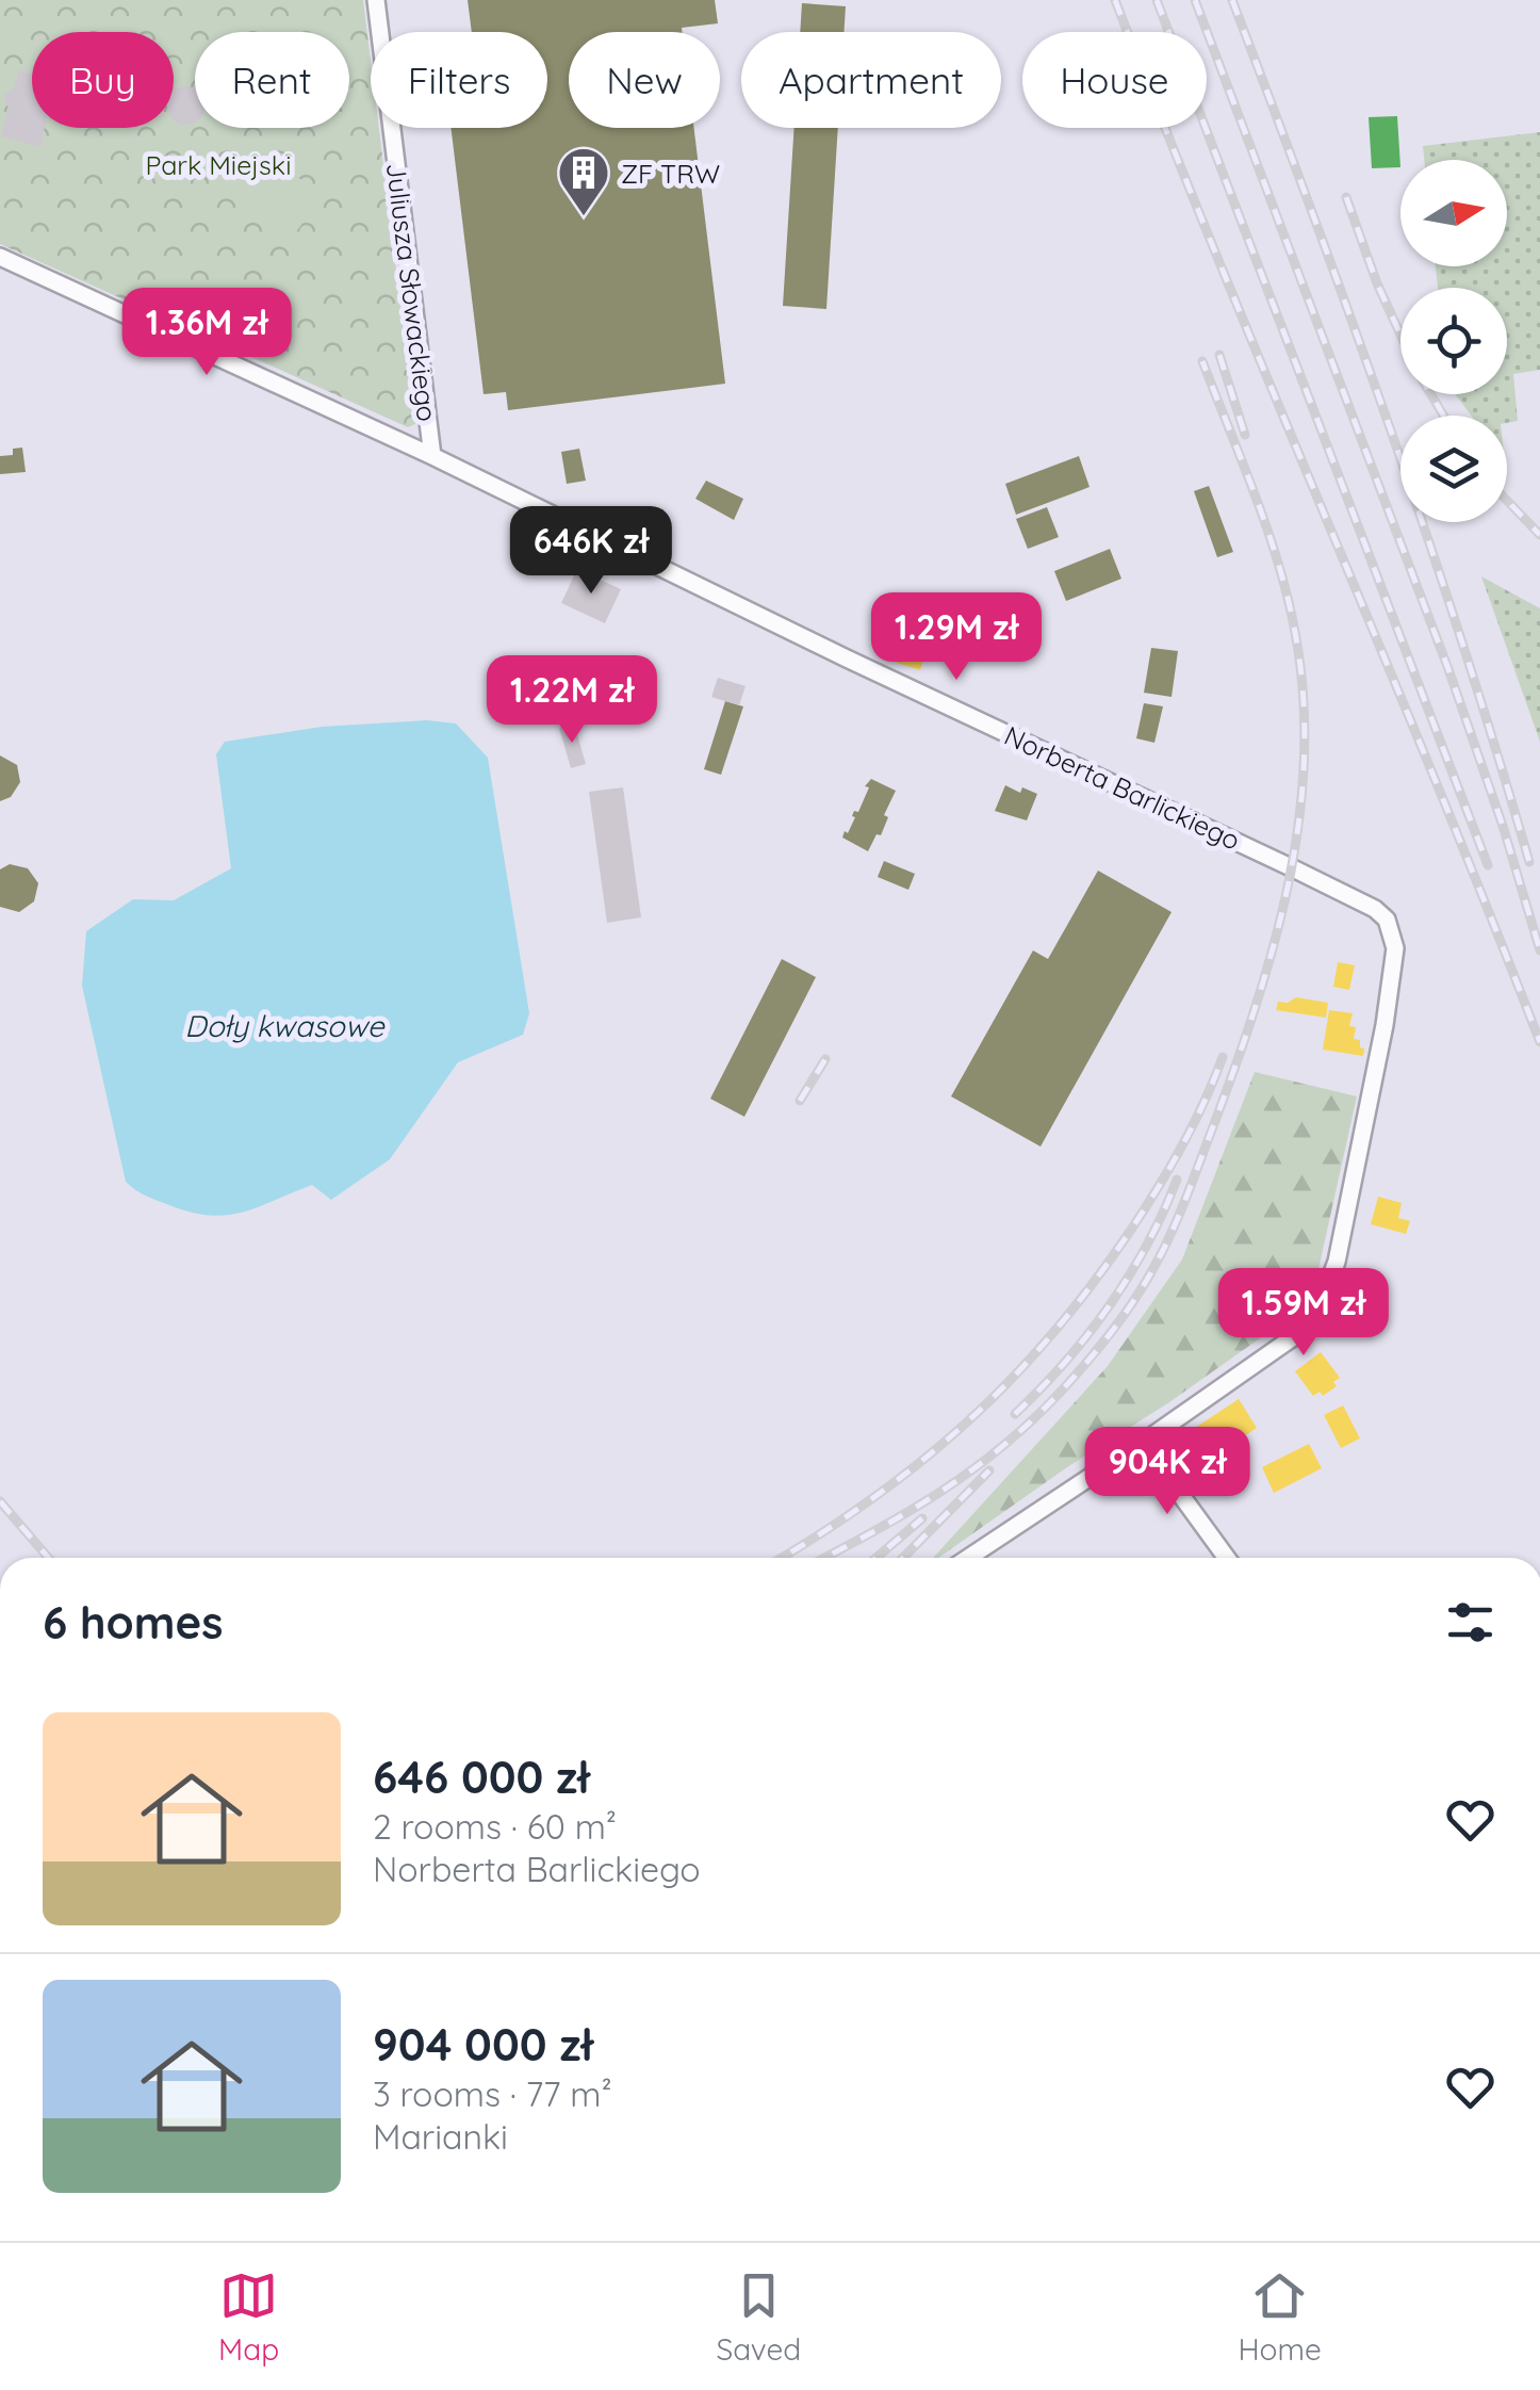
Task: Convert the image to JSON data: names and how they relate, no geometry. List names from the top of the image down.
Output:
{
  "streets": {
    "street": ["Juliusza Słowackiego", "Norberta Barlickiego"]
  },
  "crossings": [
    ["Juliusza Słowackiego", "Norberta Barlickiego"]
  ],
  "water": ["Doły kwasowe"],
  "parks": ["Park Miejski"],
  "places": {
    "building": ["ZF TRW"]
  },
  "north": "right",
  "page": {
    "chip": [
      "Buy",
      "Rent",
      "Filters",
      "New",
      "Apartment",
      "House"
    ],
    "price": [
      "1.36M zł",
      "646K zł",
      "1.29M zł",
      "1.22M zł",
      "1.59M zł",
      "904K zł"
    ],
    "heading": "6 homes",
    "list": [
      {
        "name": "646 000 zł",
        "note": "2 rooms · 60 m² · Norberta Barlickiego"
      },
      {
        "name": "904 000 zł",
        "note": "3 rooms · 77 m² · Marianki"
      }
    ],
    "tabs": ["Map", "Saved", "Home"]
  }
}
